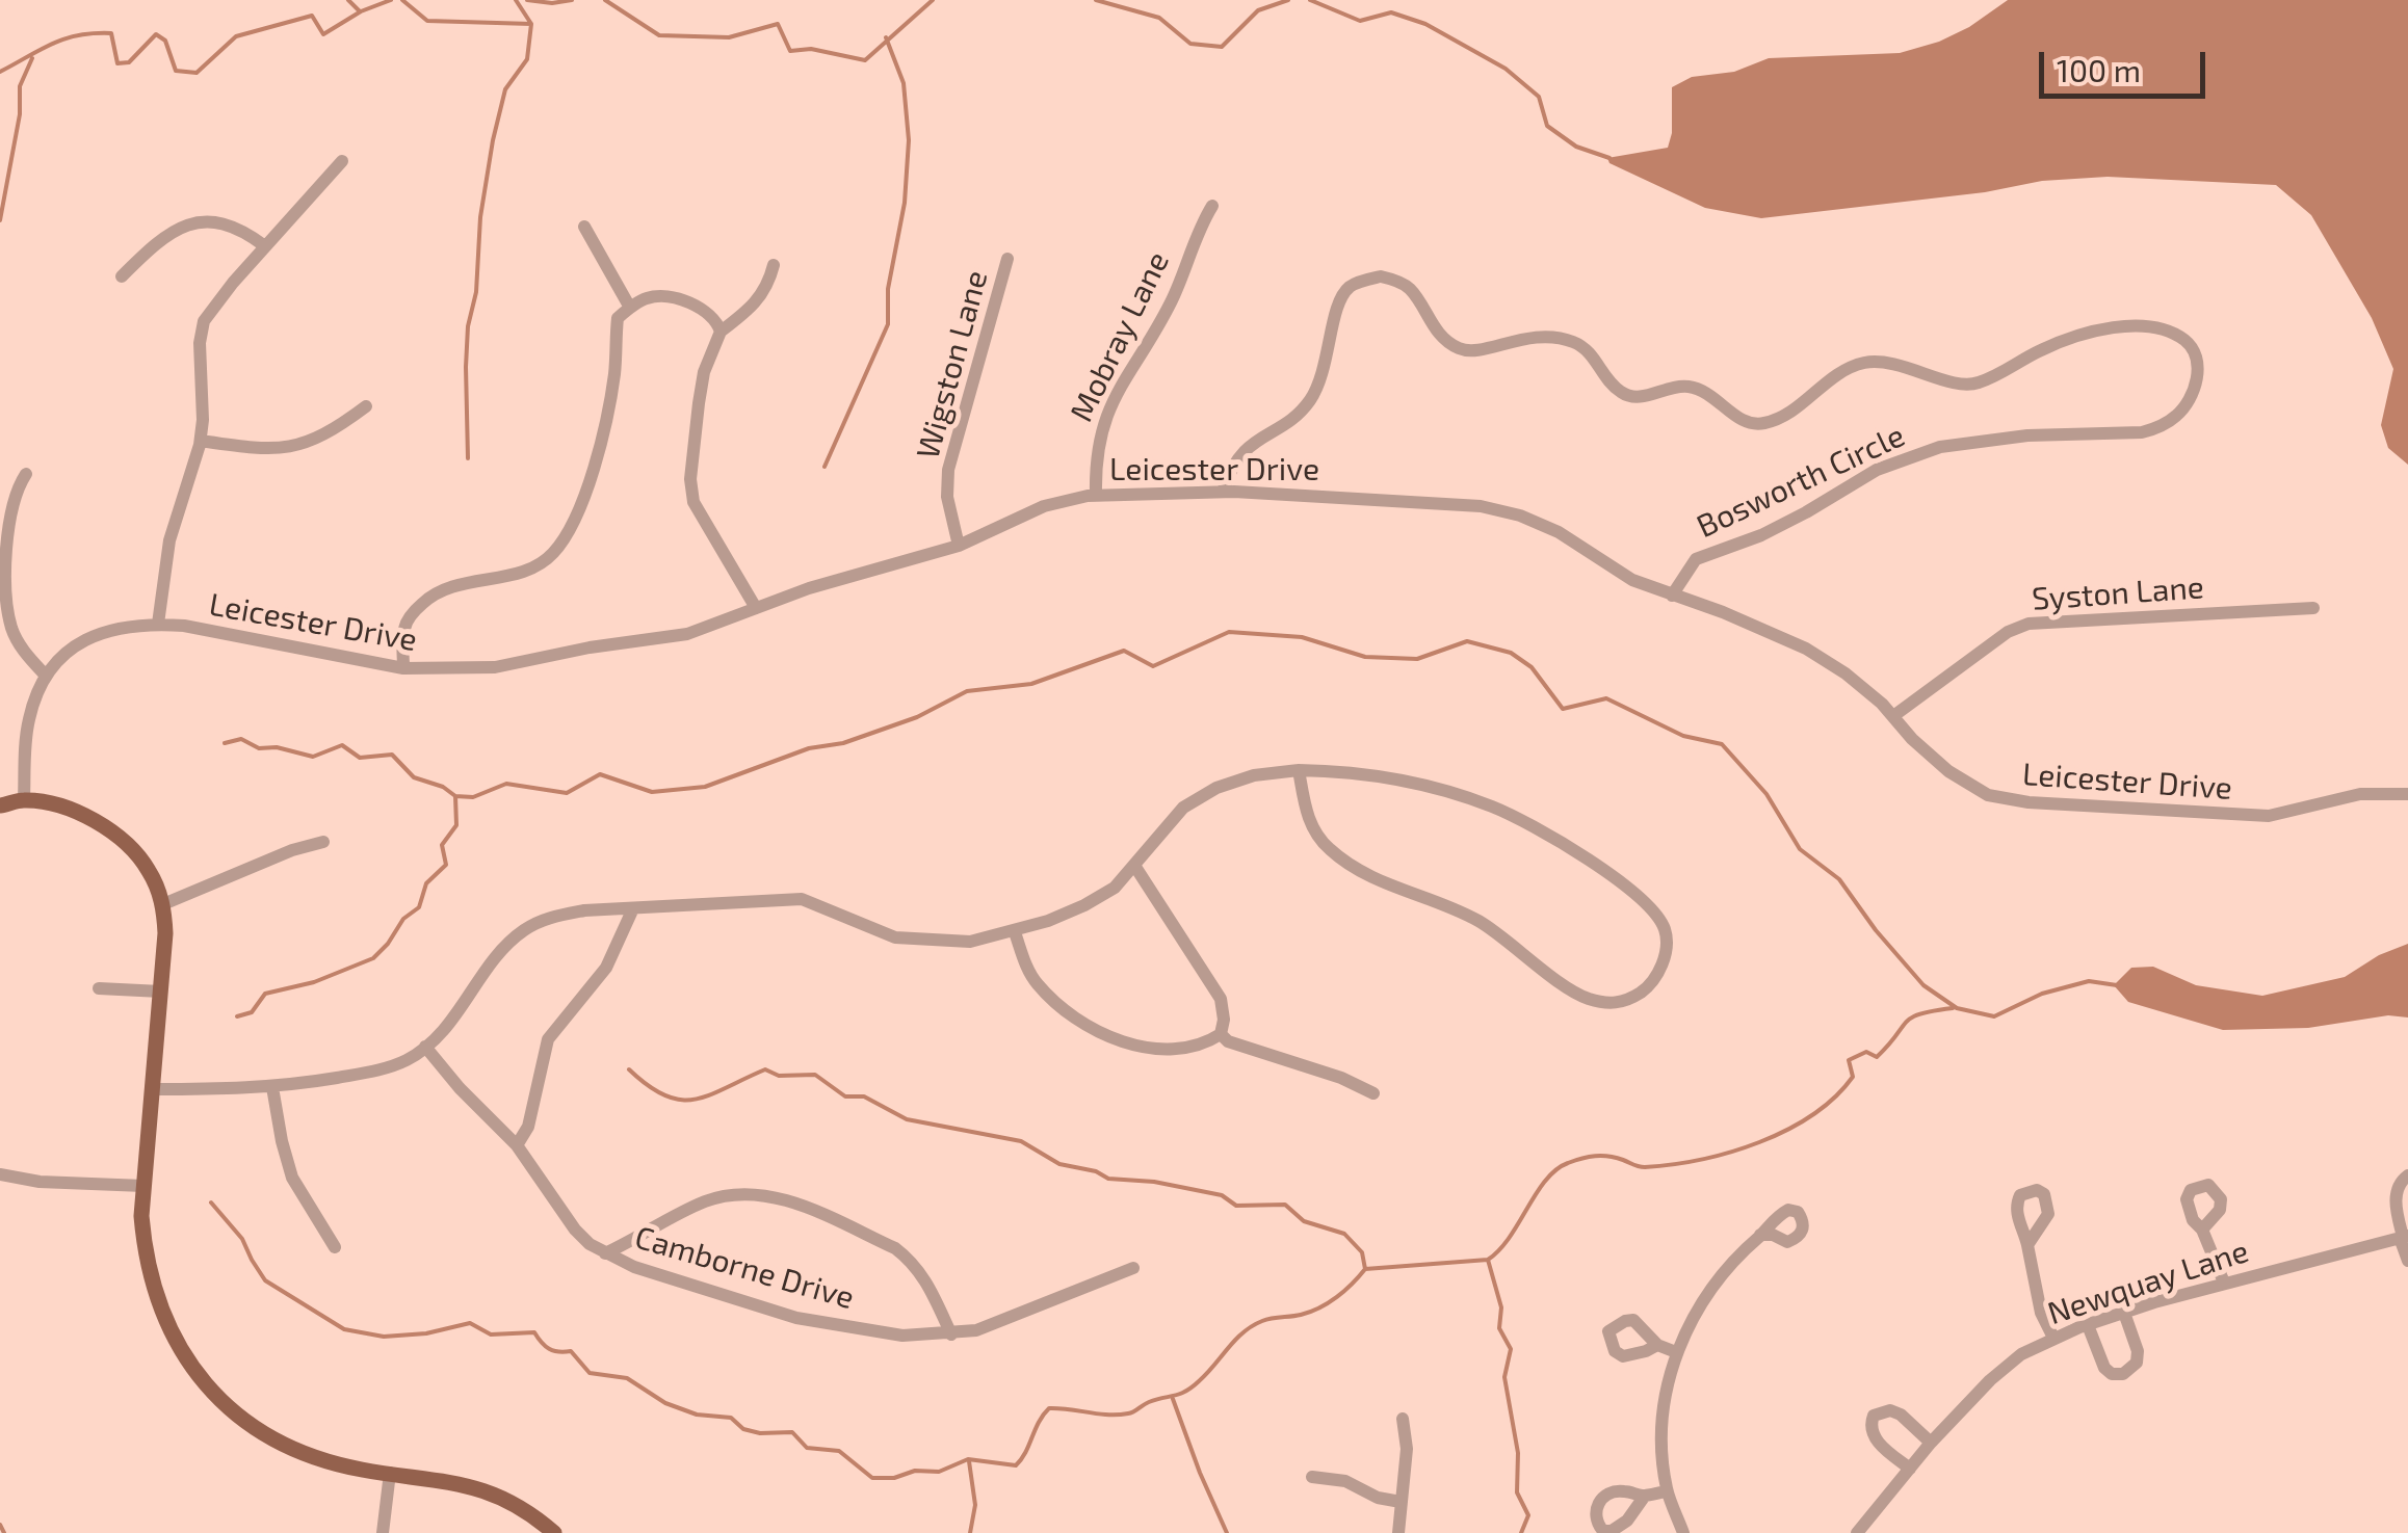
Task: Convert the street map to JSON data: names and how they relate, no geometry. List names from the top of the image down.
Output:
{
  "streets": {
    "street": [
      "Mobray Lane",
      "Wigston Lane",
      "Leicester Drive",
      "Bosworth Circle",
      "Syston Lane",
      "Camborne Drive",
      "Newquay Lane"
    ]
  },
  "crossings": [
    ["Mobray Lane", "Leicester Drive"],
    ["Wigston Lane", "Leicester Drive"],
    ["Leicester Drive", "Bosworth Circle"],
    ["Leicester Drive", "Syston Lane"]
  ],
  "scale_bar": "100 m"
}
